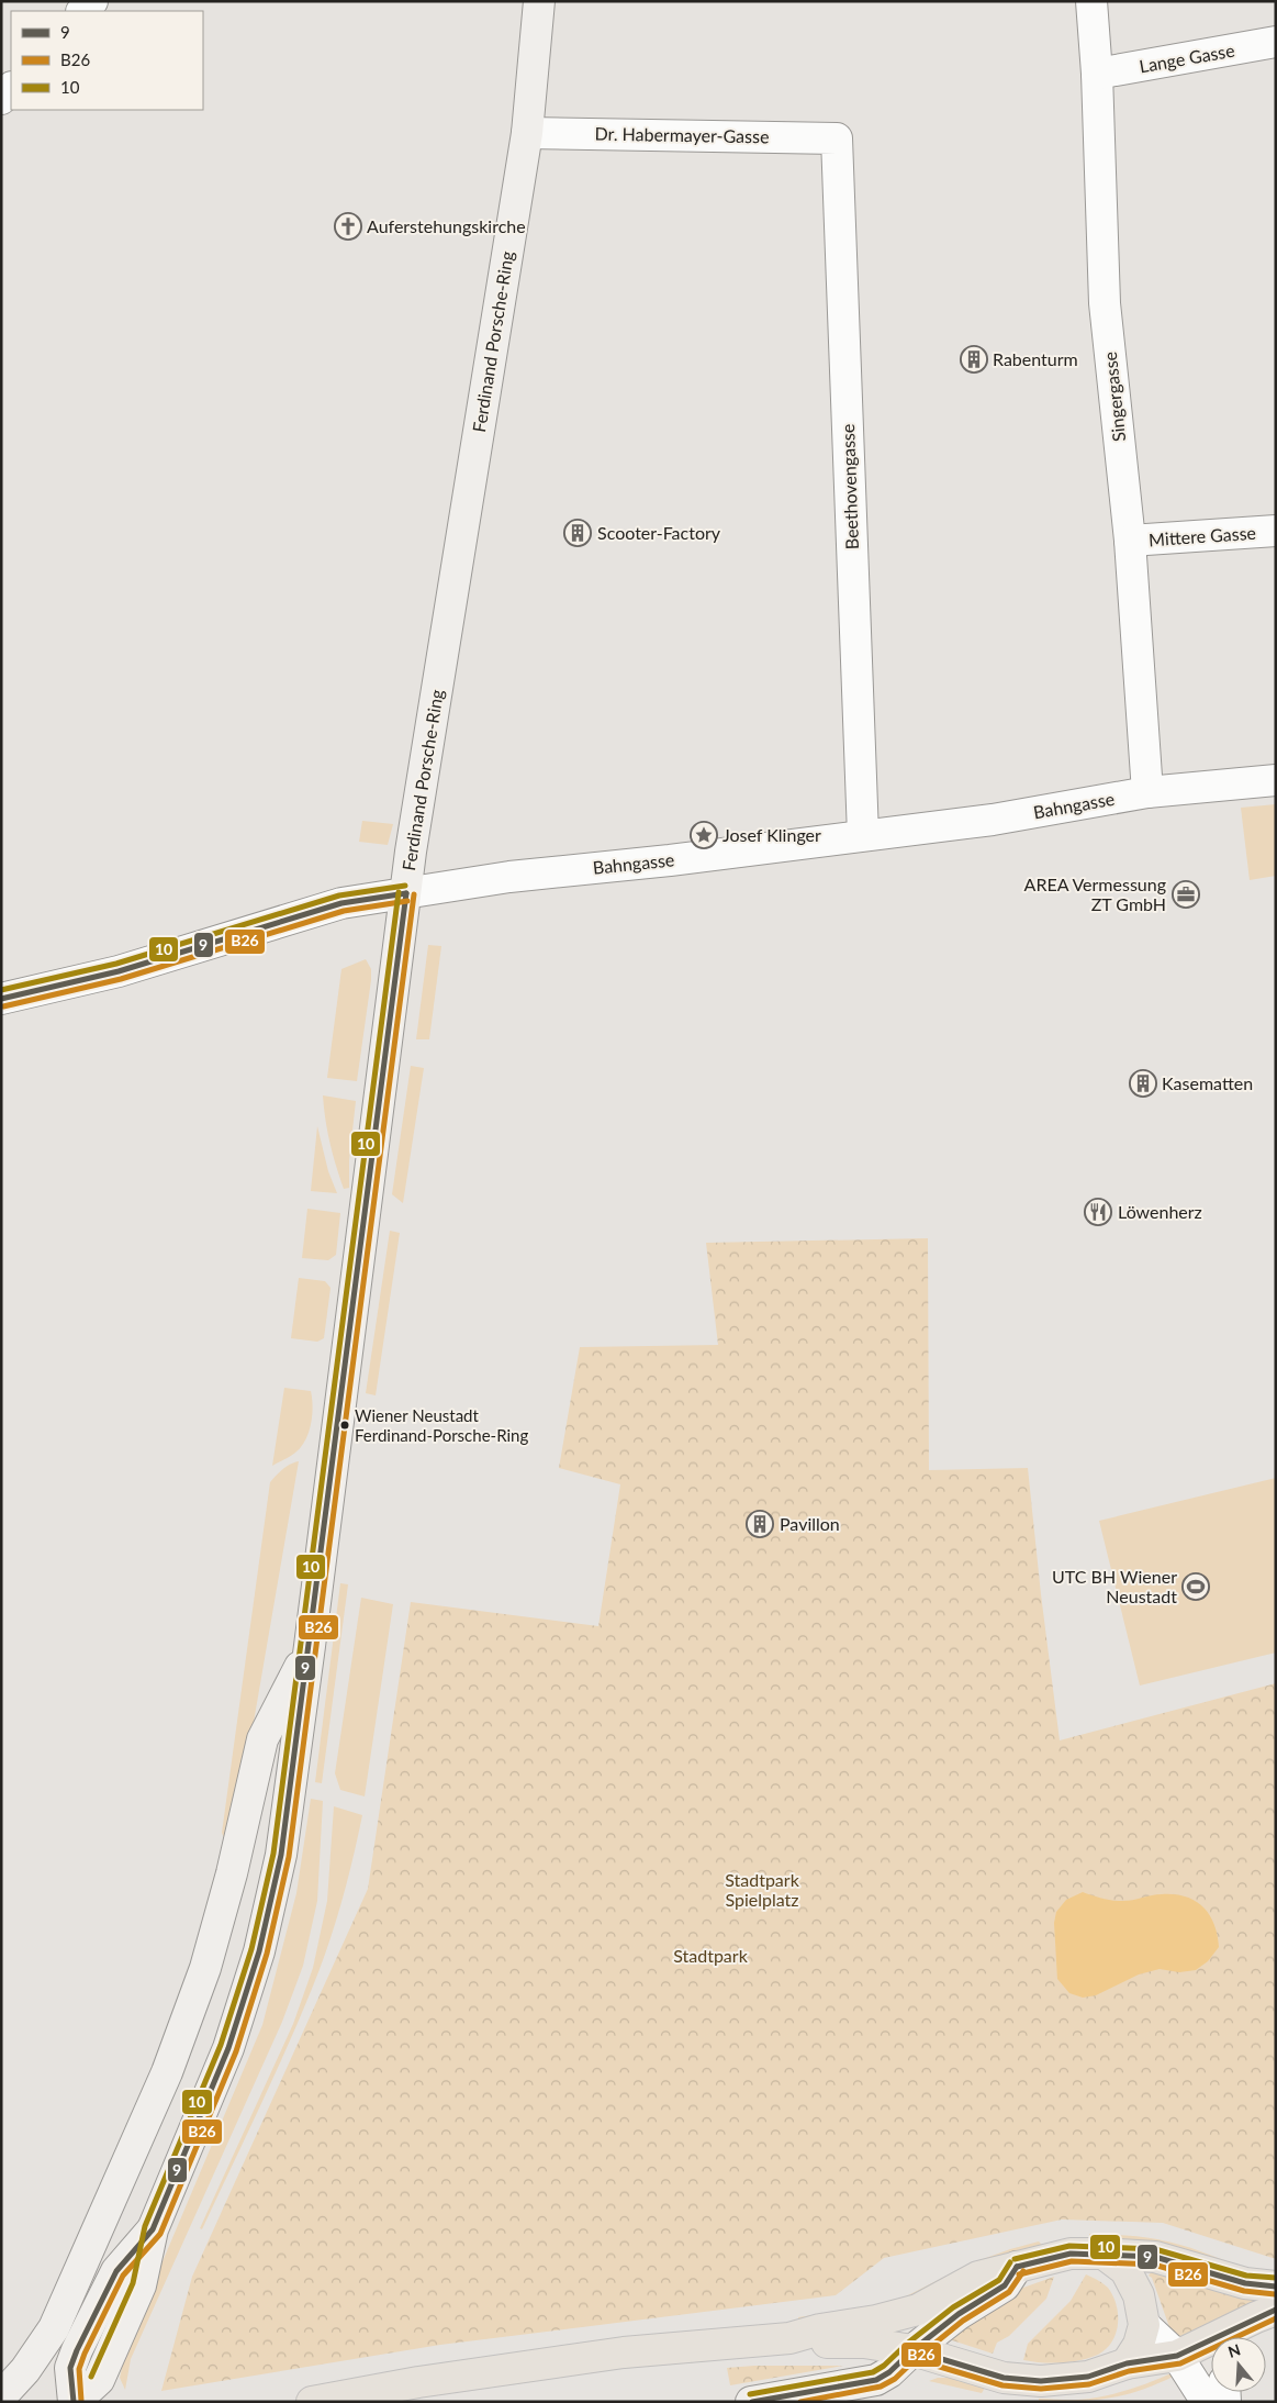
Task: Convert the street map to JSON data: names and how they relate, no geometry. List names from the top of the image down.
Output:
{
  "streets": {
    "street": [
      "Lange Gasse",
      "Dr. Habermayer-Gasse",
      "Ferdinand Porsche-Ring",
      "Singergasse",
      "Beethovengasse",
      "Mittere Gasse",
      "Bahngasse"
    ]
  },
  "crossings": [
    ["Lange Gasse", "Singergasse"],
    ["Dr. Habermayer-Gasse", "Ferdinand Porsche-Ring"],
    ["Dr. Habermayer-Gasse", "Beethovengasse"],
    ["Ferdinand Porsche-Ring", "Bahngasse"],
    ["Singergasse", "Mittere Gasse"],
    ["Singergasse", "Bahngasse"],
    ["Beethovengasse", "Bahngasse"]
  ],
  "parks": ["Stadtpark Spielplatz", "Stadtpark"],
  "places": {
    "church": ["Auferstehungskirche"],
    "building": [
      "Rabenturm",
      "Scooter-Factory",
      "Kasematten",
      "Pavillon"
    ],
    "place": ["Josef Klinger"],
    "office": ["AREA Vermessung ZT GmbH"],
    "restaurant": ["Löwenherz"],
    "other": ["Wiener Neustadt Ferdinand-Porsche-Ring"],
    "sports": ["UTC BH Wiener Neustadt"]
  },
  "lines": ["transit line 10", "transit line 9", "transit line B26"],
  "legend": ["9", "B26", "10"],
  "north": "top"
}
